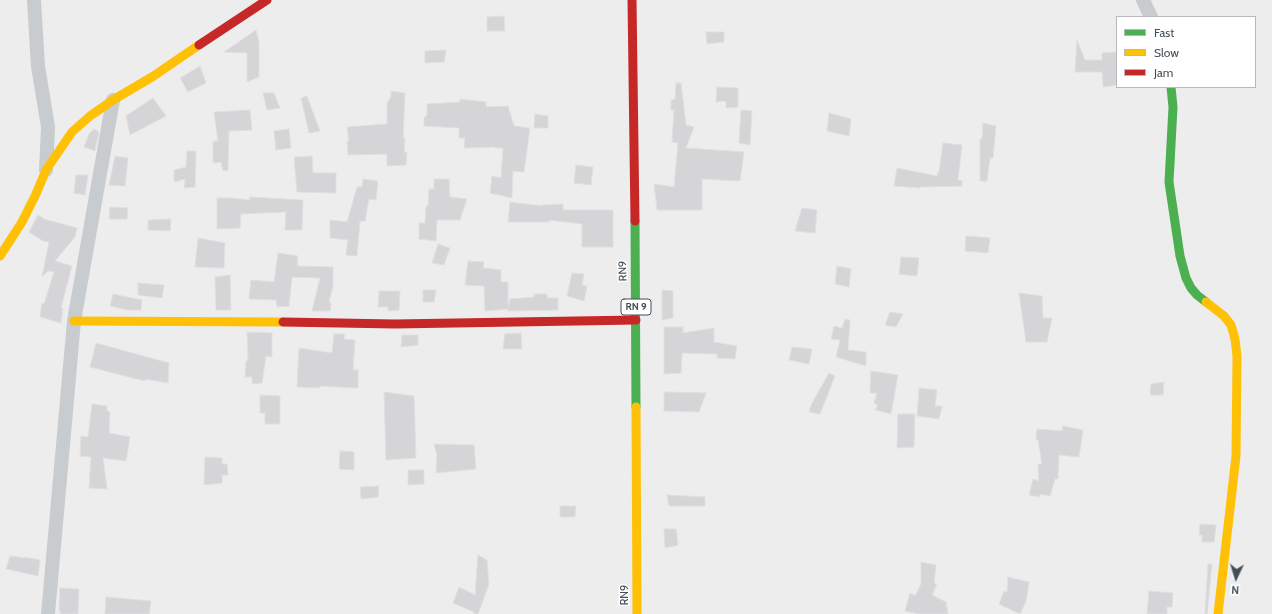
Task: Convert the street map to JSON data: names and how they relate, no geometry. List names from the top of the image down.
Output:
{
  "streets": {
    "street": ["RN9", "RN 9"]
  },
  "legend": ["Fast", "Slow", "Jam"],
  "north": "bottom"
}
